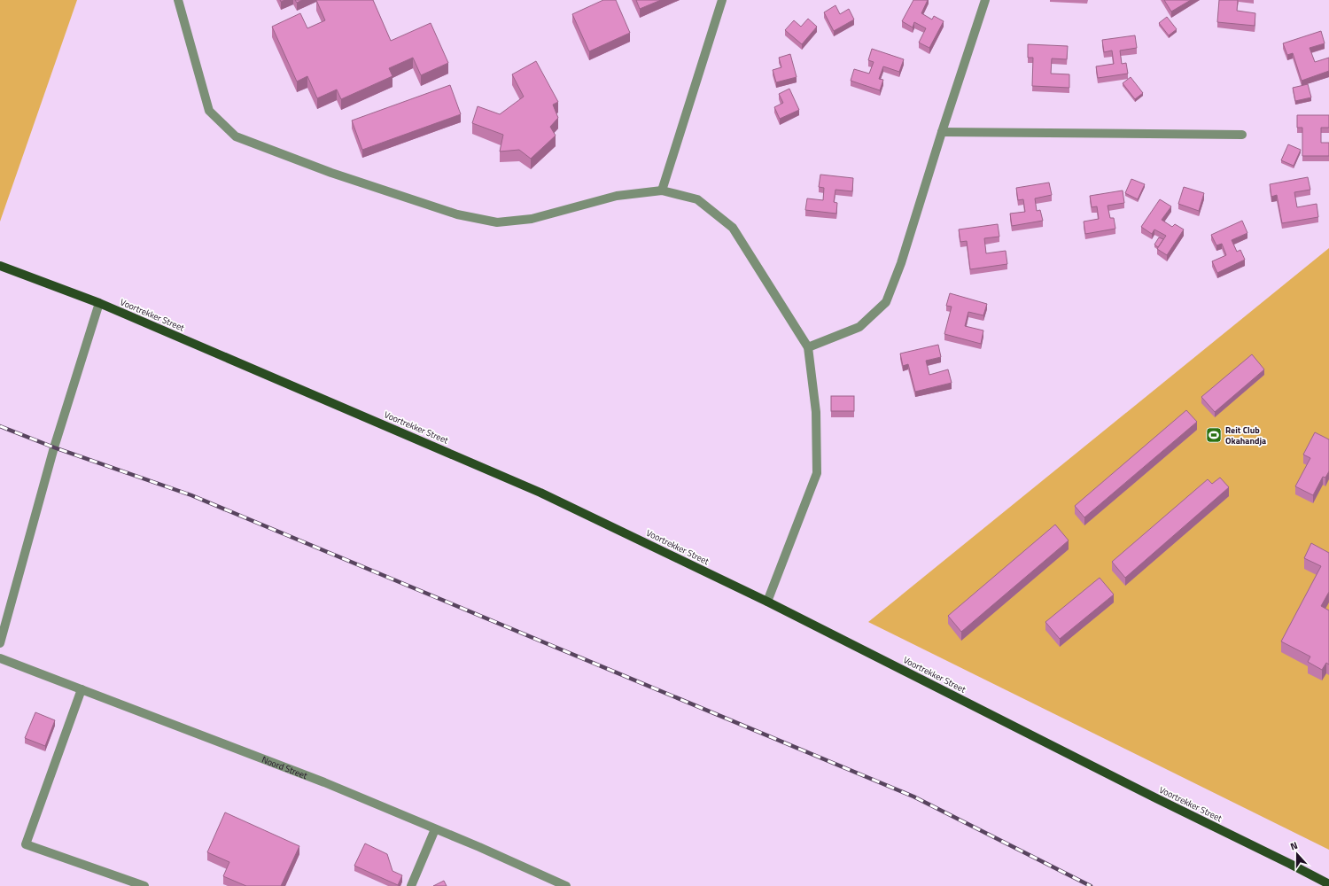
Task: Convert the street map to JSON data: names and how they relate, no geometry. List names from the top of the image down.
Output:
{
  "streets": {
    "main road": ["Voortrekker Street"],
    "street": ["Noord Street"]
  },
  "places": {
    "sports": ["Reit Club Okahandja"]
  },
  "north": "top"
}
